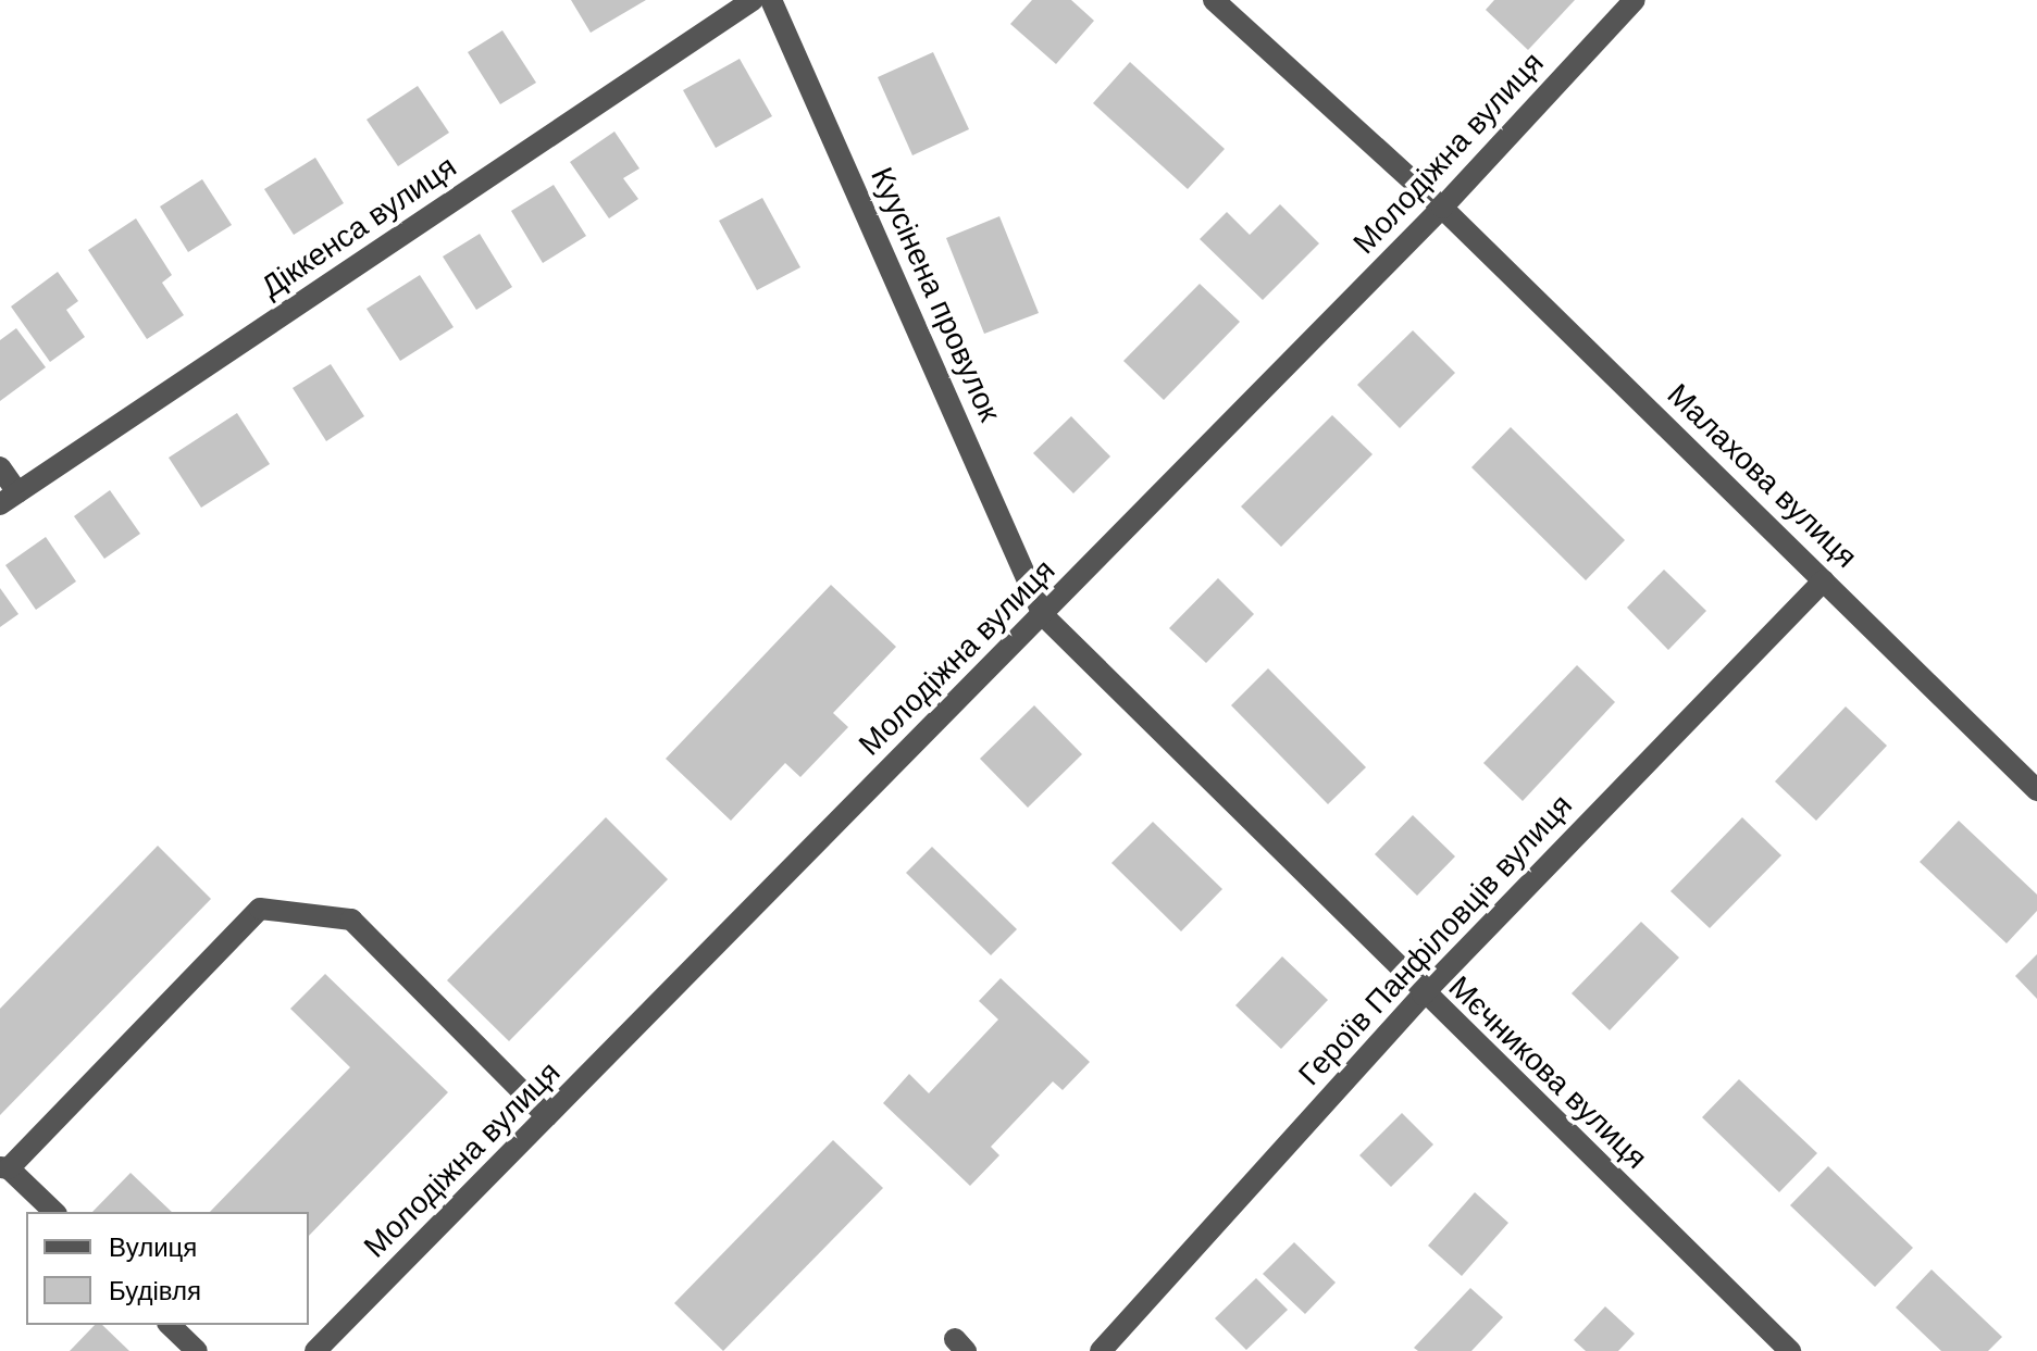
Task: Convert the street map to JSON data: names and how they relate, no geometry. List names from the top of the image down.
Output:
{
  "streets": {
    "street": [
      "Молодіжна вулиця",
      "Діккенса вулиця",
      "Куусінена провулок",
      "Малахова вулиця",
      "Героїв Панфіловців вулиця",
      "Мєчникова вулиця"
    ]
  },
  "crossings": [
    ["Молодіжна вулиця", "Куусінена провулок"],
    ["Молодіжна вулиця", "Малахова вулиця"],
    ["Молодіжна вулиця", "Мєчникова вулиця"],
    ["Куусінена провулок", "Мєчникова вулиця"],
    ["Малахова вулиця", "Героїв Панфіловців вулиця"],
    ["Героїв Панфіловців вулиця", "Мєчникова вулиця"]
  ],
  "legend": ["Вулиця", "Будівля"]
}
